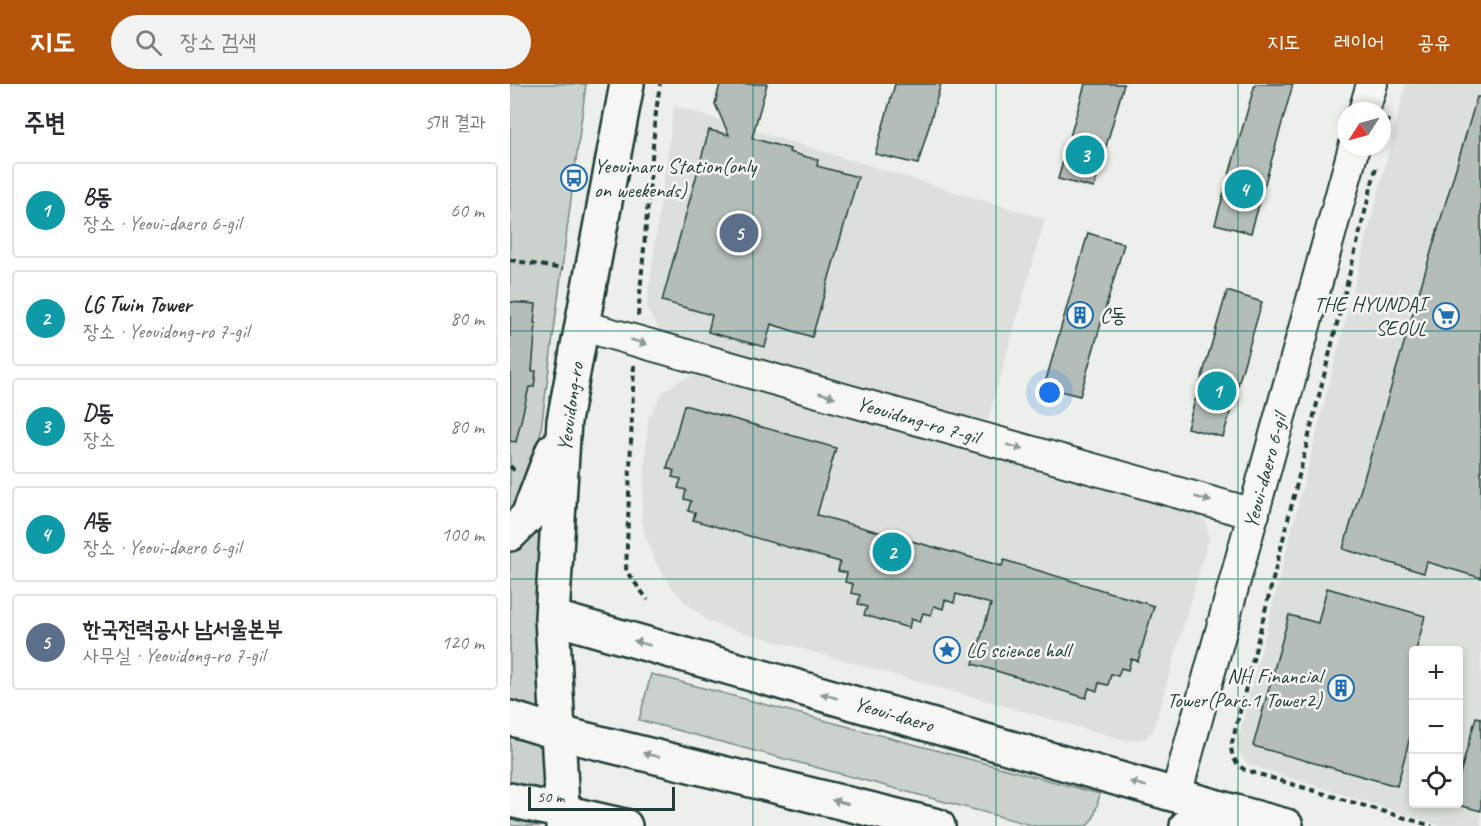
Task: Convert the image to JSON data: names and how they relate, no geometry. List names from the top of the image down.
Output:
{
  "streets": {
    "main road": ["Yeouidong-ro", "Yeoui-daero"],
    "street": ["Yeouidong-ro 7-gil", "Yeoui-daero 6-gil"]
  },
  "crossings": [
    ["Yeouidong-ro", "Yeouidong-ro 7-gil"],
    ["Yeouidong-ro", "Yeoui-daero"],
    ["Yeouidong-ro 7-gil", "Yeoui-daero 6-gil"],
    ["Yeoui-daero 6-gil", "Yeoui-daero"]
  ],
  "one_way": ["Yeouidong-ro 7-gil"],
  "places": {
    "bus stop": ["Yeouinaru Station(only on weekends)"],
    "building": ["C동", "NH Financial Tower(Parc.1 Tower2)"],
    "supermarket": ["THE HYUNDAI SEOUL"],
    "place": ["LG science hall"]
  },
  "scale_bar": "50 m",
  "north": "bottom left",
  "page": {
    "header": "지도",
    "search": "장소 검색",
    "nav": ["지도", "레이어", "공유"],
    "heading": ["주변", "5개 결과"],
    "pins": [
      "3",
      "4",
      "5",
      "1",
      "2"
    ],
    "list": [
      {
        "mark": "1",
        "name": "B동",
        "note": "장소 · Yeoui-daero 6-gil",
        "value": "60 m"
      },
      {
        "mark": "2",
        "name": "LG Twin Tower",
        "note": "장소 · Yeouidong-ro 7-gil",
        "value": "80 m"
      },
      {
        "mark": "3",
        "name": "D동",
        "note": "장소",
        "value": "80 m"
      },
      {
        "mark": "4",
        "name": "A동",
        "note": "장소 · Yeoui-daero 6-gil",
        "value": "100 m"
      },
      {
        "mark": "5",
        "name": "한국전력공사 남서울본부",
        "note": "사무실 · Yeouidong-ro 7-gil",
        "value": "120 m"
      }
    ],
    "map_buttons": ["+", "−"],
    "scale": "50 m"
  }
}
